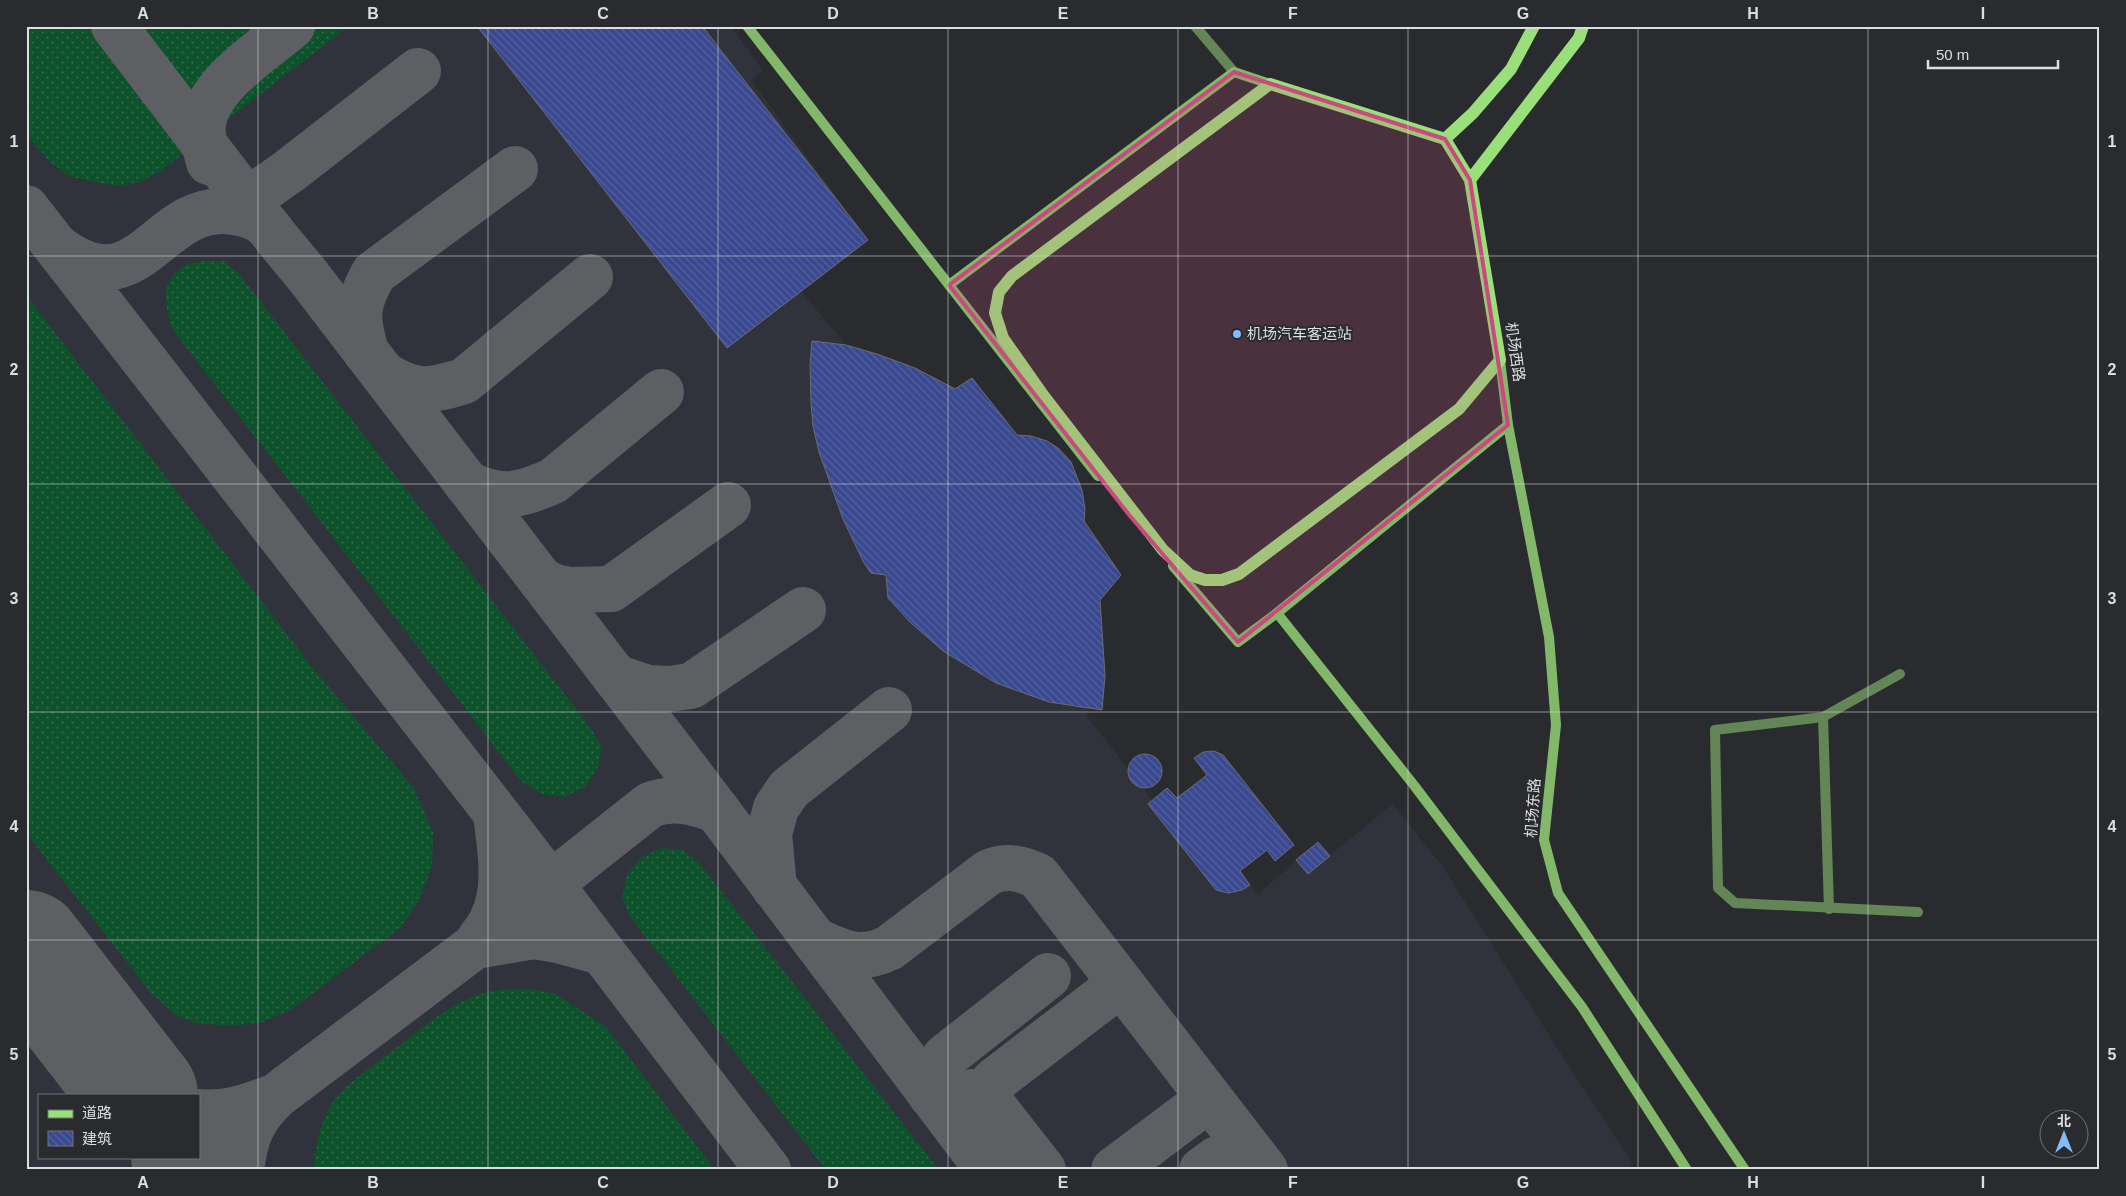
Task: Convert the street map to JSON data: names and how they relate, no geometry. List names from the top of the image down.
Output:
{
  "streets": {
    "main road": ["机场西路", "机场东路"]
  },
  "crossings": [
    ["机场西路", "机场东路"]
  ],
  "places": ["机场汽车客运站"],
  "legend": ["道路", "建筑"],
  "scale_bar": "50 m",
  "north": "top",
  "grid": {
    "columns": [
      "A",
      "B",
      "C",
      "D",
      "E",
      "F",
      "G",
      "H",
      "I"
    ],
    "rows": [
      "1",
      "2",
      "3",
      "4",
      "5"
    ]
  }
}
